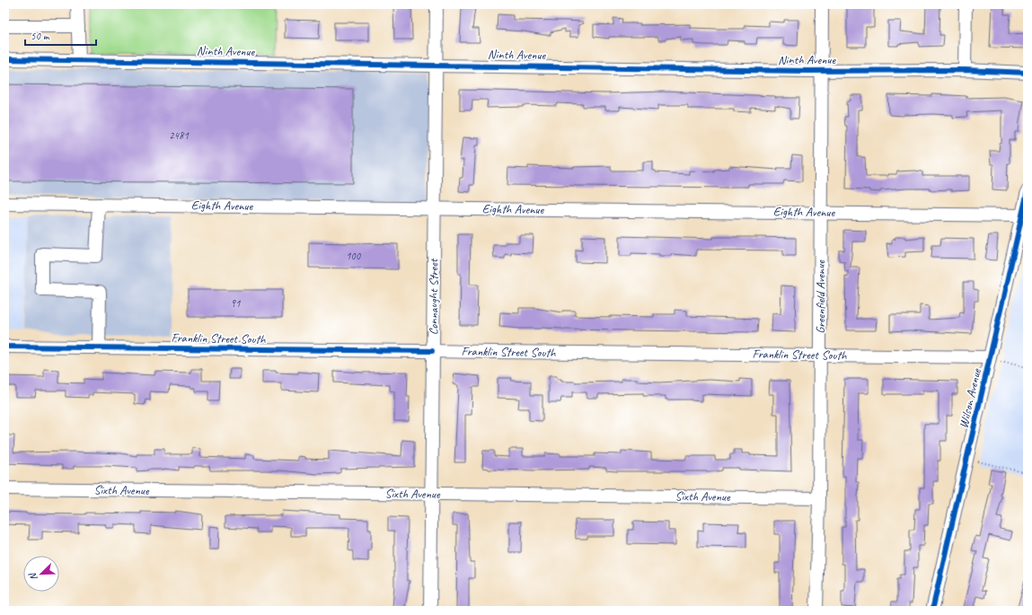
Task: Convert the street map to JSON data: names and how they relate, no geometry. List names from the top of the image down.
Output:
{
  "streets": {
    "street": [
      "Ninth Avenue",
      "Eighth Avenue",
      "Connaught Street",
      "Greenfield Avenue",
      "Franklin Street South",
      "Wilson Avenue",
      "Sixth Avenue"
    ]
  },
  "crossings": [
    ["Ninth Avenue", "Connaught Street"],
    ["Ninth Avenue", "Greenfield Avenue"],
    ["Eighth Avenue", "Connaught Street"],
    ["Eighth Avenue", "Greenfield Avenue"],
    ["Eighth Avenue", "Wilson Avenue"],
    ["Connaught Street", "Franklin Street South"],
    ["Connaught Street", "Sixth Avenue"],
    ["Greenfield Avenue", "Franklin Street South"],
    ["Greenfield Avenue", "Sixth Avenue"],
    ["Franklin Street South", "Wilson Avenue"]
  ],
  "house_numbers": ["2481", "100", "91"],
  "scale_bar": "50 m",
  "north": "bottom left"
}
